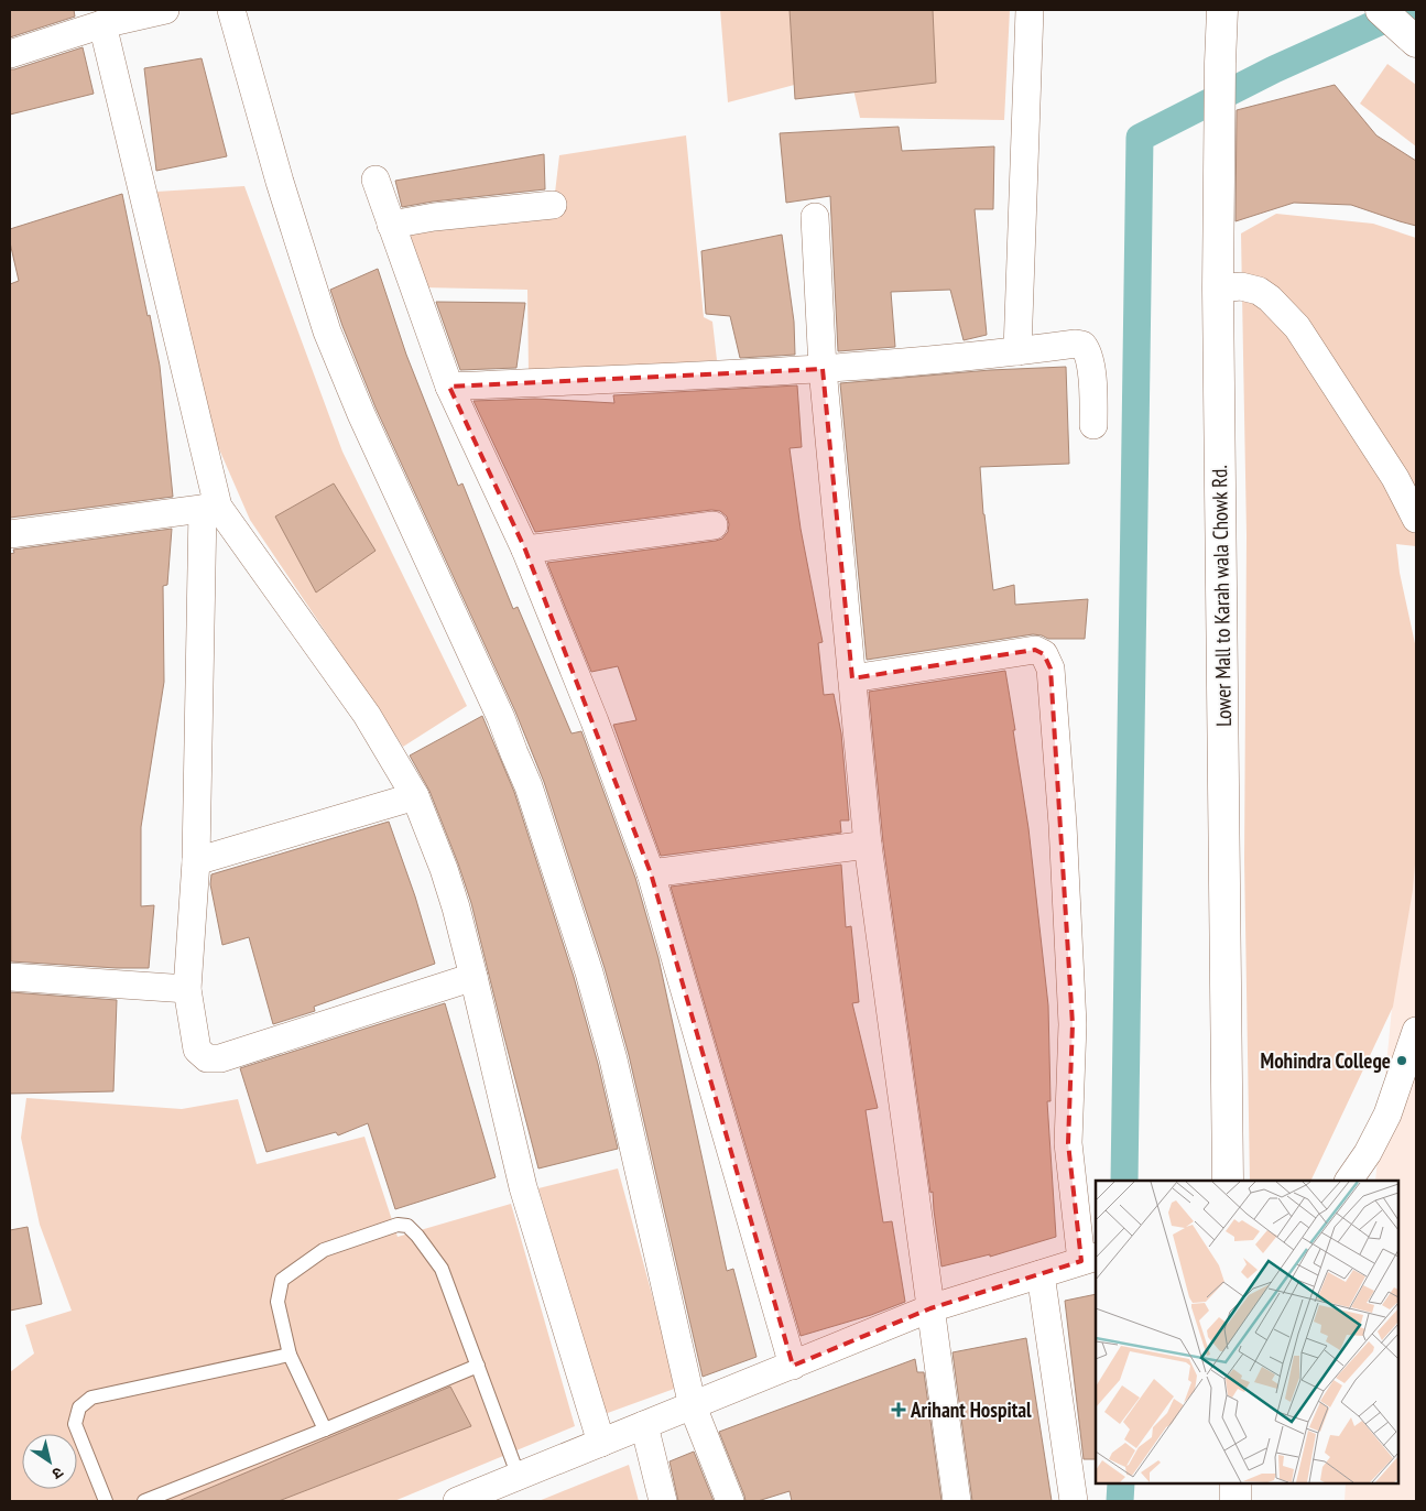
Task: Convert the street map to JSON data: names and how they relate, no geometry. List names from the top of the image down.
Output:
{
  "streets": {
    "street": ["Lower Mall to Karah wala Chowk Rd."]
  },
  "places": {
    "other": ["Mohindra College"],
    "health": ["Arihant Hospital"]
  },
  "north": "bottom right"
}
